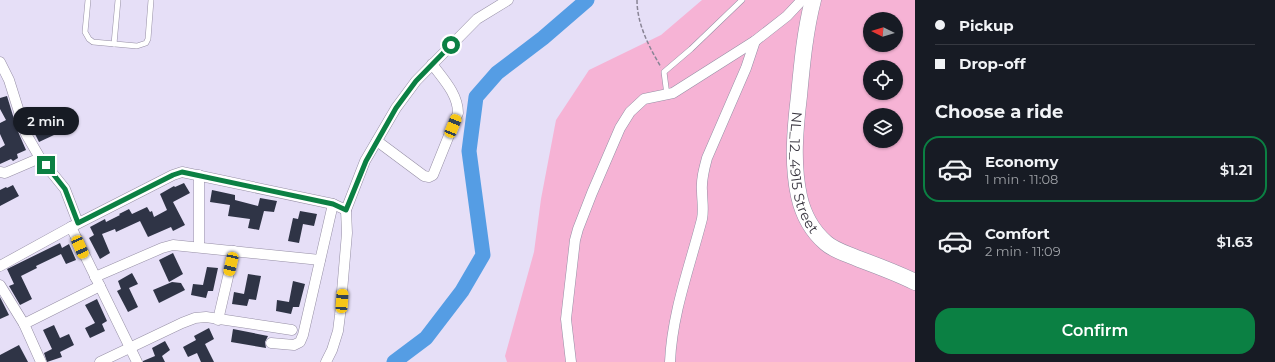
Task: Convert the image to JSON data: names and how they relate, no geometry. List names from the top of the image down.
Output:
{
  "streets": {
    "main road": ["NL_12_4915 Street"]
  },
  "north": "left",
  "page": {
    "banner": ["Pickup", "Drop-off"],
    "heading": "Choose a ride",
    "bubble": "2 min",
    "list": [
      {
        "name": "Economy",
        "note": "1 min · 11:08",
        "value": "$1.21"
      },
      {
        "name": "Comfort",
        "note": "2 min · 11:09",
        "value": "$1.63"
      }
    ],
    "buttons": "Confirm"
  }
}
